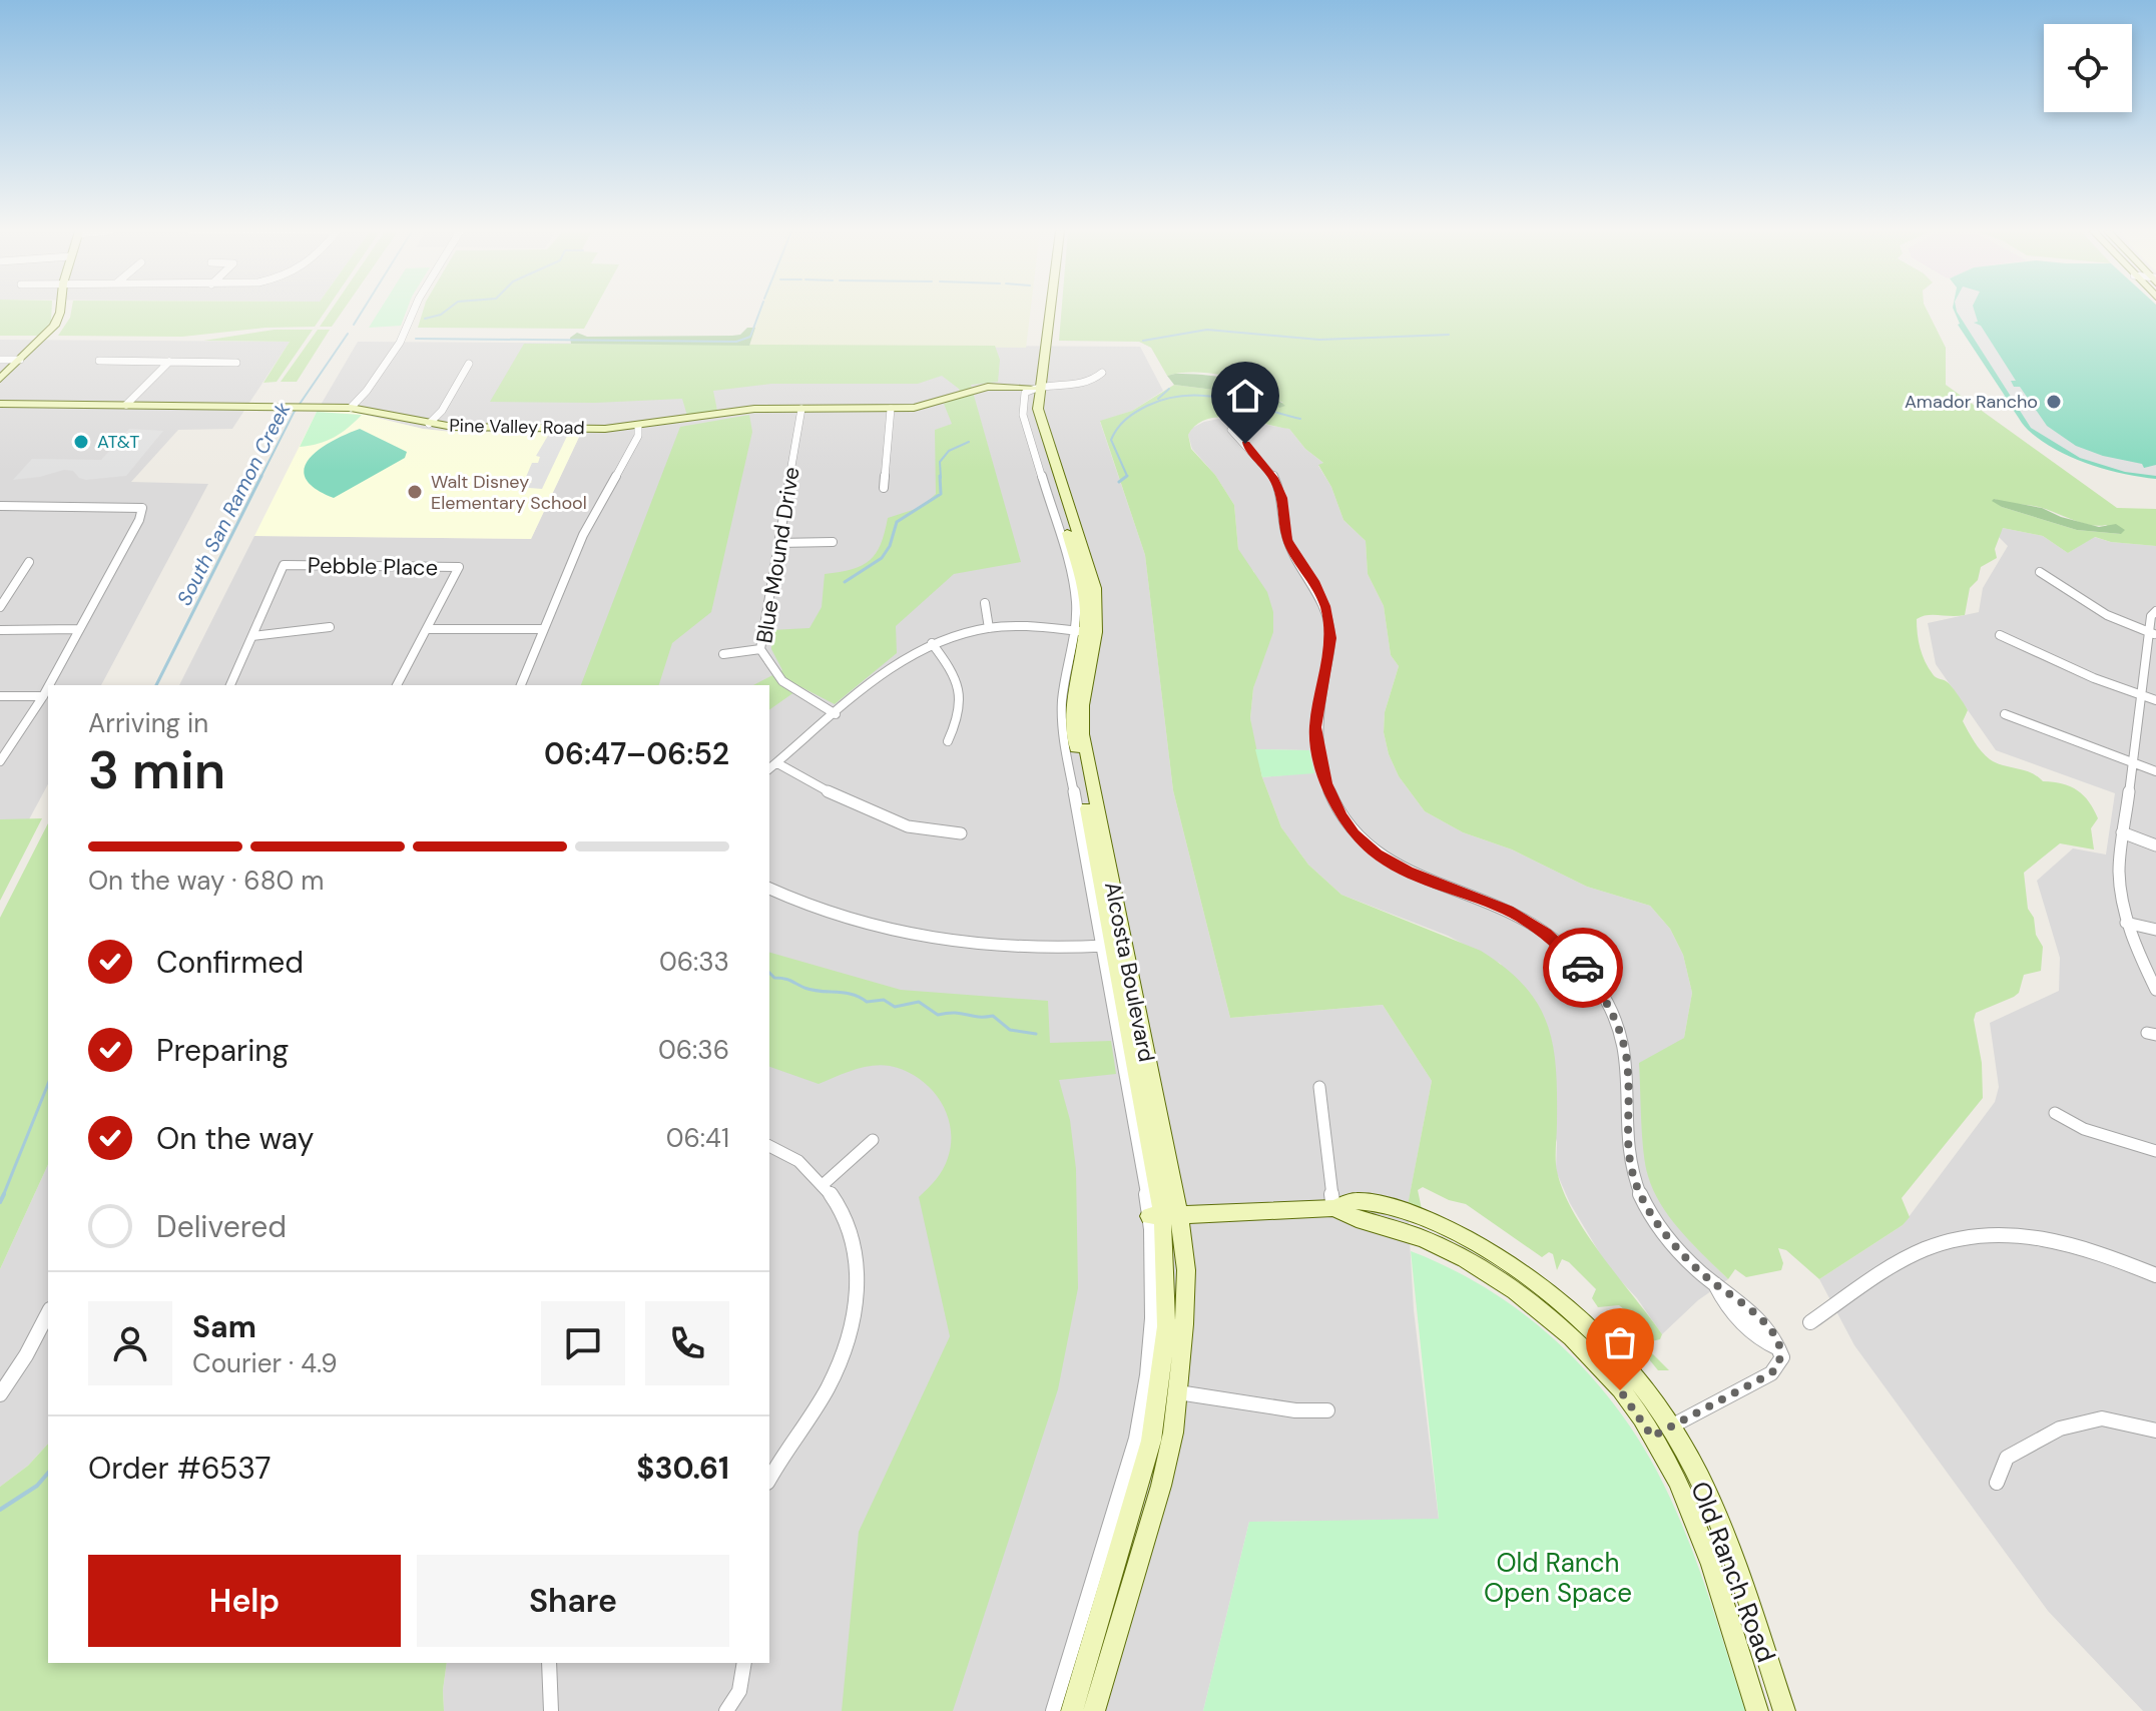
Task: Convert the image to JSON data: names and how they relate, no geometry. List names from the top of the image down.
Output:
{
  "streets": {
    "main road": ["Pine Valley Road", "Alcosta Boulevard", "Old Ranch Road"],
    "street": ["Blue Mound Drive", "Pebble Place"]
  },
  "crossings": [
    ["Pine Valley Road", "Blue Mound Drive"],
    ["Pine Valley Road", "Alcosta Boulevard"],
    ["Alcosta Boulevard", "Old Ranch Road"]
  ],
  "water": ["South San Ramon Creek"],
  "parks": ["Old Ranch Open Space"],
  "places": ["Amador Rancho", "AT&T", "Walt Disney Elementary School"],
  "page": {
    "heading": ["3 min", "Arriving in", "06:47–06:52"],
    "panel": [
      "Sam",
      "Courier · 4.9",
      "Order #6537",
      "$30.61"
    ],
    "bar": "On the way · 680 m",
    "list": [
      ["Confirmed", "06:33"],
      ["Preparing", "06:36"],
      ["On the way", "06:41"],
      "Delivered"
    ],
    "buttons": ["Help", "Share"]
  }
}
